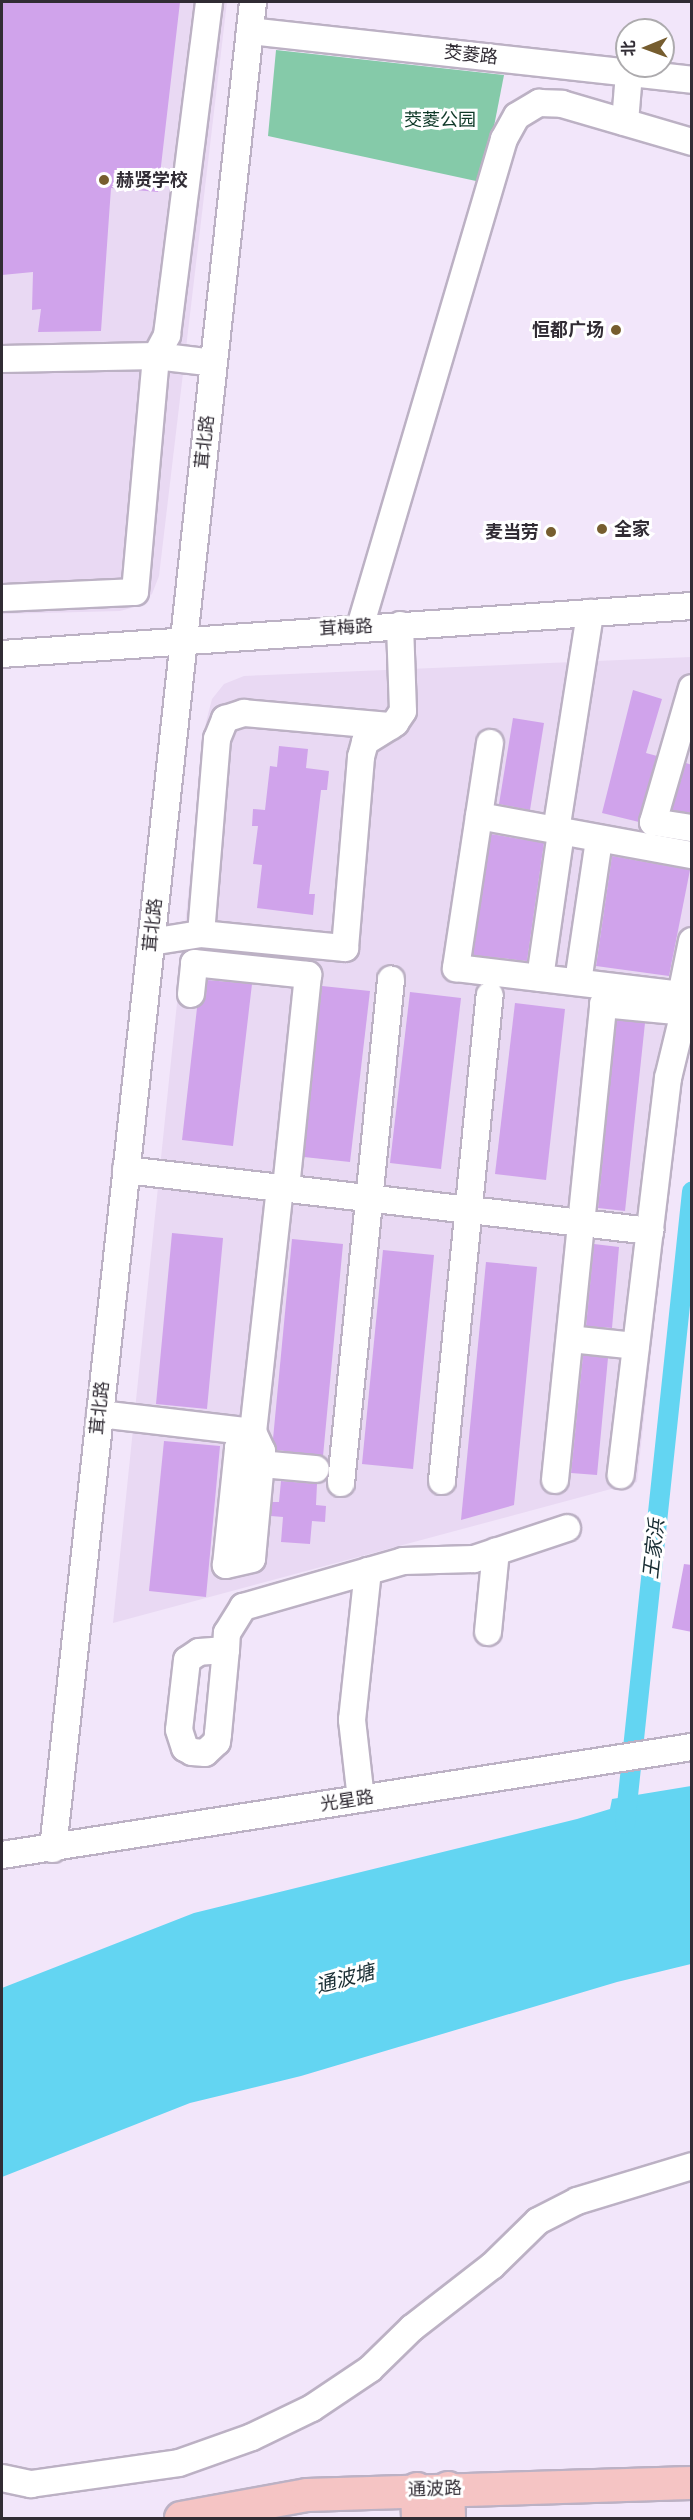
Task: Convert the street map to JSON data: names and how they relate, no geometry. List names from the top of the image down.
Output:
{
  "streets": {
    "main road": ["通波路"],
    "street": [
      "茭菱路",
      "茸北路",
      "茸梅路",
      "光星路"
    ]
  },
  "crossings": [
    ["茭菱路", "茸北路"],
    ["茸北路", "茸梅路"],
    ["茸北路", "光星路"]
  ],
  "water": ["王家浜", "通波塘"],
  "parks": ["茭菱公园"],
  "places": [
    "赫贤学校",
    "恒都广场",
    "全家",
    "麦当劳"
  ],
  "north": "left"
}
